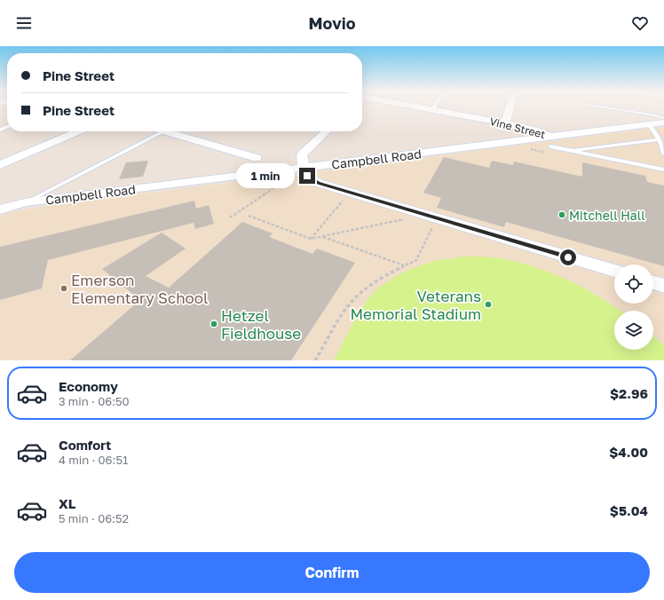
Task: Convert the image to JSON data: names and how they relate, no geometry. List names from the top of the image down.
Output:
{
  "streets": {
    "street": ["Vine Street", "Campbell Road"]
  },
  "crossings": [
    ["Vine Street", "Campbell Road"]
  ],
  "places": [
    "Mitchell Hall",
    "Emerson Elementary School",
    "Veterans Memorial Stadium",
    "Hetzel Fieldhouse"
  ],
  "page": {
    "header": "Movio",
    "banner": ["Pine Street", "Pine Street"],
    "bubble": "1 min",
    "list": [
      {
        "name": "Economy",
        "note": "3 min · 06:50",
        "value": "$2.96"
      },
      {
        "name": "Comfort",
        "note": "4 min · 06:51",
        "value": "$4.00"
      },
      {
        "name": "XL",
        "note": "5 min · 06:52",
        "value": "$5.04"
      }
    ],
    "buttons": "Confirm"
  }
}
